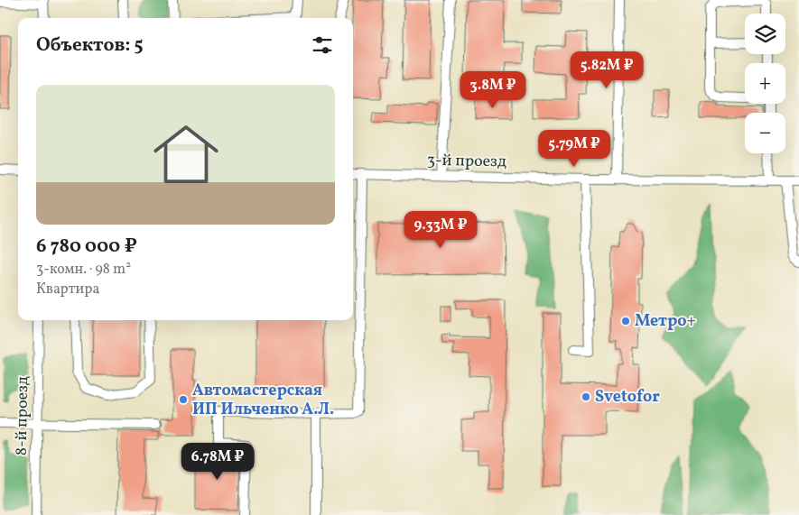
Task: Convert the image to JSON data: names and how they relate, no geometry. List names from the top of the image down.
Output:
{
  "streets": {
    "street": ["3-й проезд", "8-й проезд"]
  },
  "places": ["Метро+", "Svetofor", "Автомастерская ИП Ильченко А.Л."],
  "page": {
    "map_buttons": ["+", "−"],
    "heading": "Объектов: 5",
    "price": [
      "5.82M ₽",
      "3.8M ₽",
      "5.79M ₽",
      "9.33M ₽",
      "6.78M ₽"
    ],
    "list": [
      {
        "name": "6 780 000 ₽",
        "note": "3-комн. · 98 m² · Квартира"
      }
    ]
  }
}
